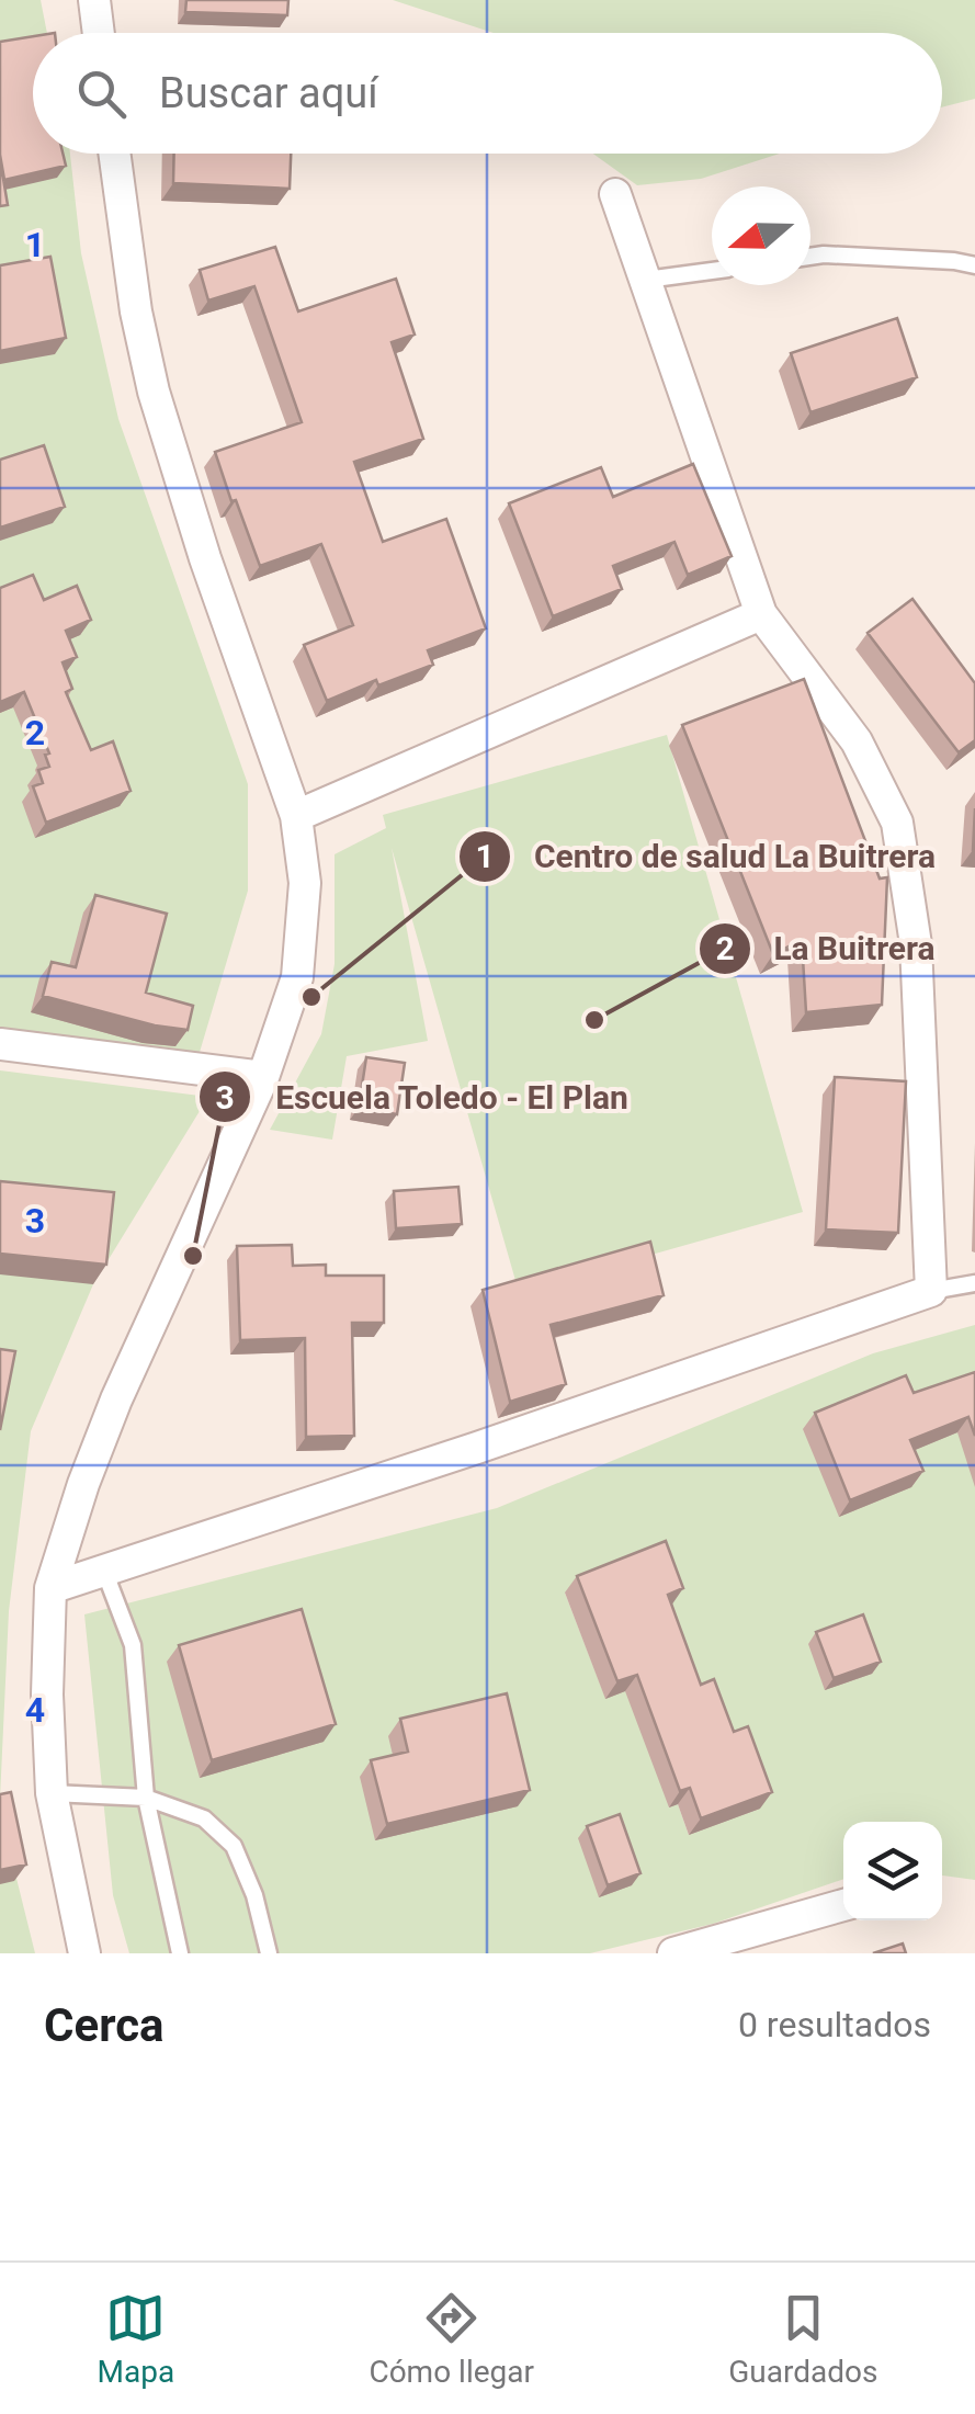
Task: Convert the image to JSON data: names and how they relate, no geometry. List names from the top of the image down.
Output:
{
  "places": ["Centro de salud La Buitrera", "La Buitrera", "Escuela Toledo - El Plan"],
  "north": "left",
  "page": {
    "search": "Buscar aquí",
    "heading": ["Cerca", "0 resultados"],
    "nav": ["Mapa", "Cómo llegar", "Guardados"]
  },
  "grid": {
    "rows": [
      "1",
      "2",
      "3",
      "4"
    ]
  }
}
